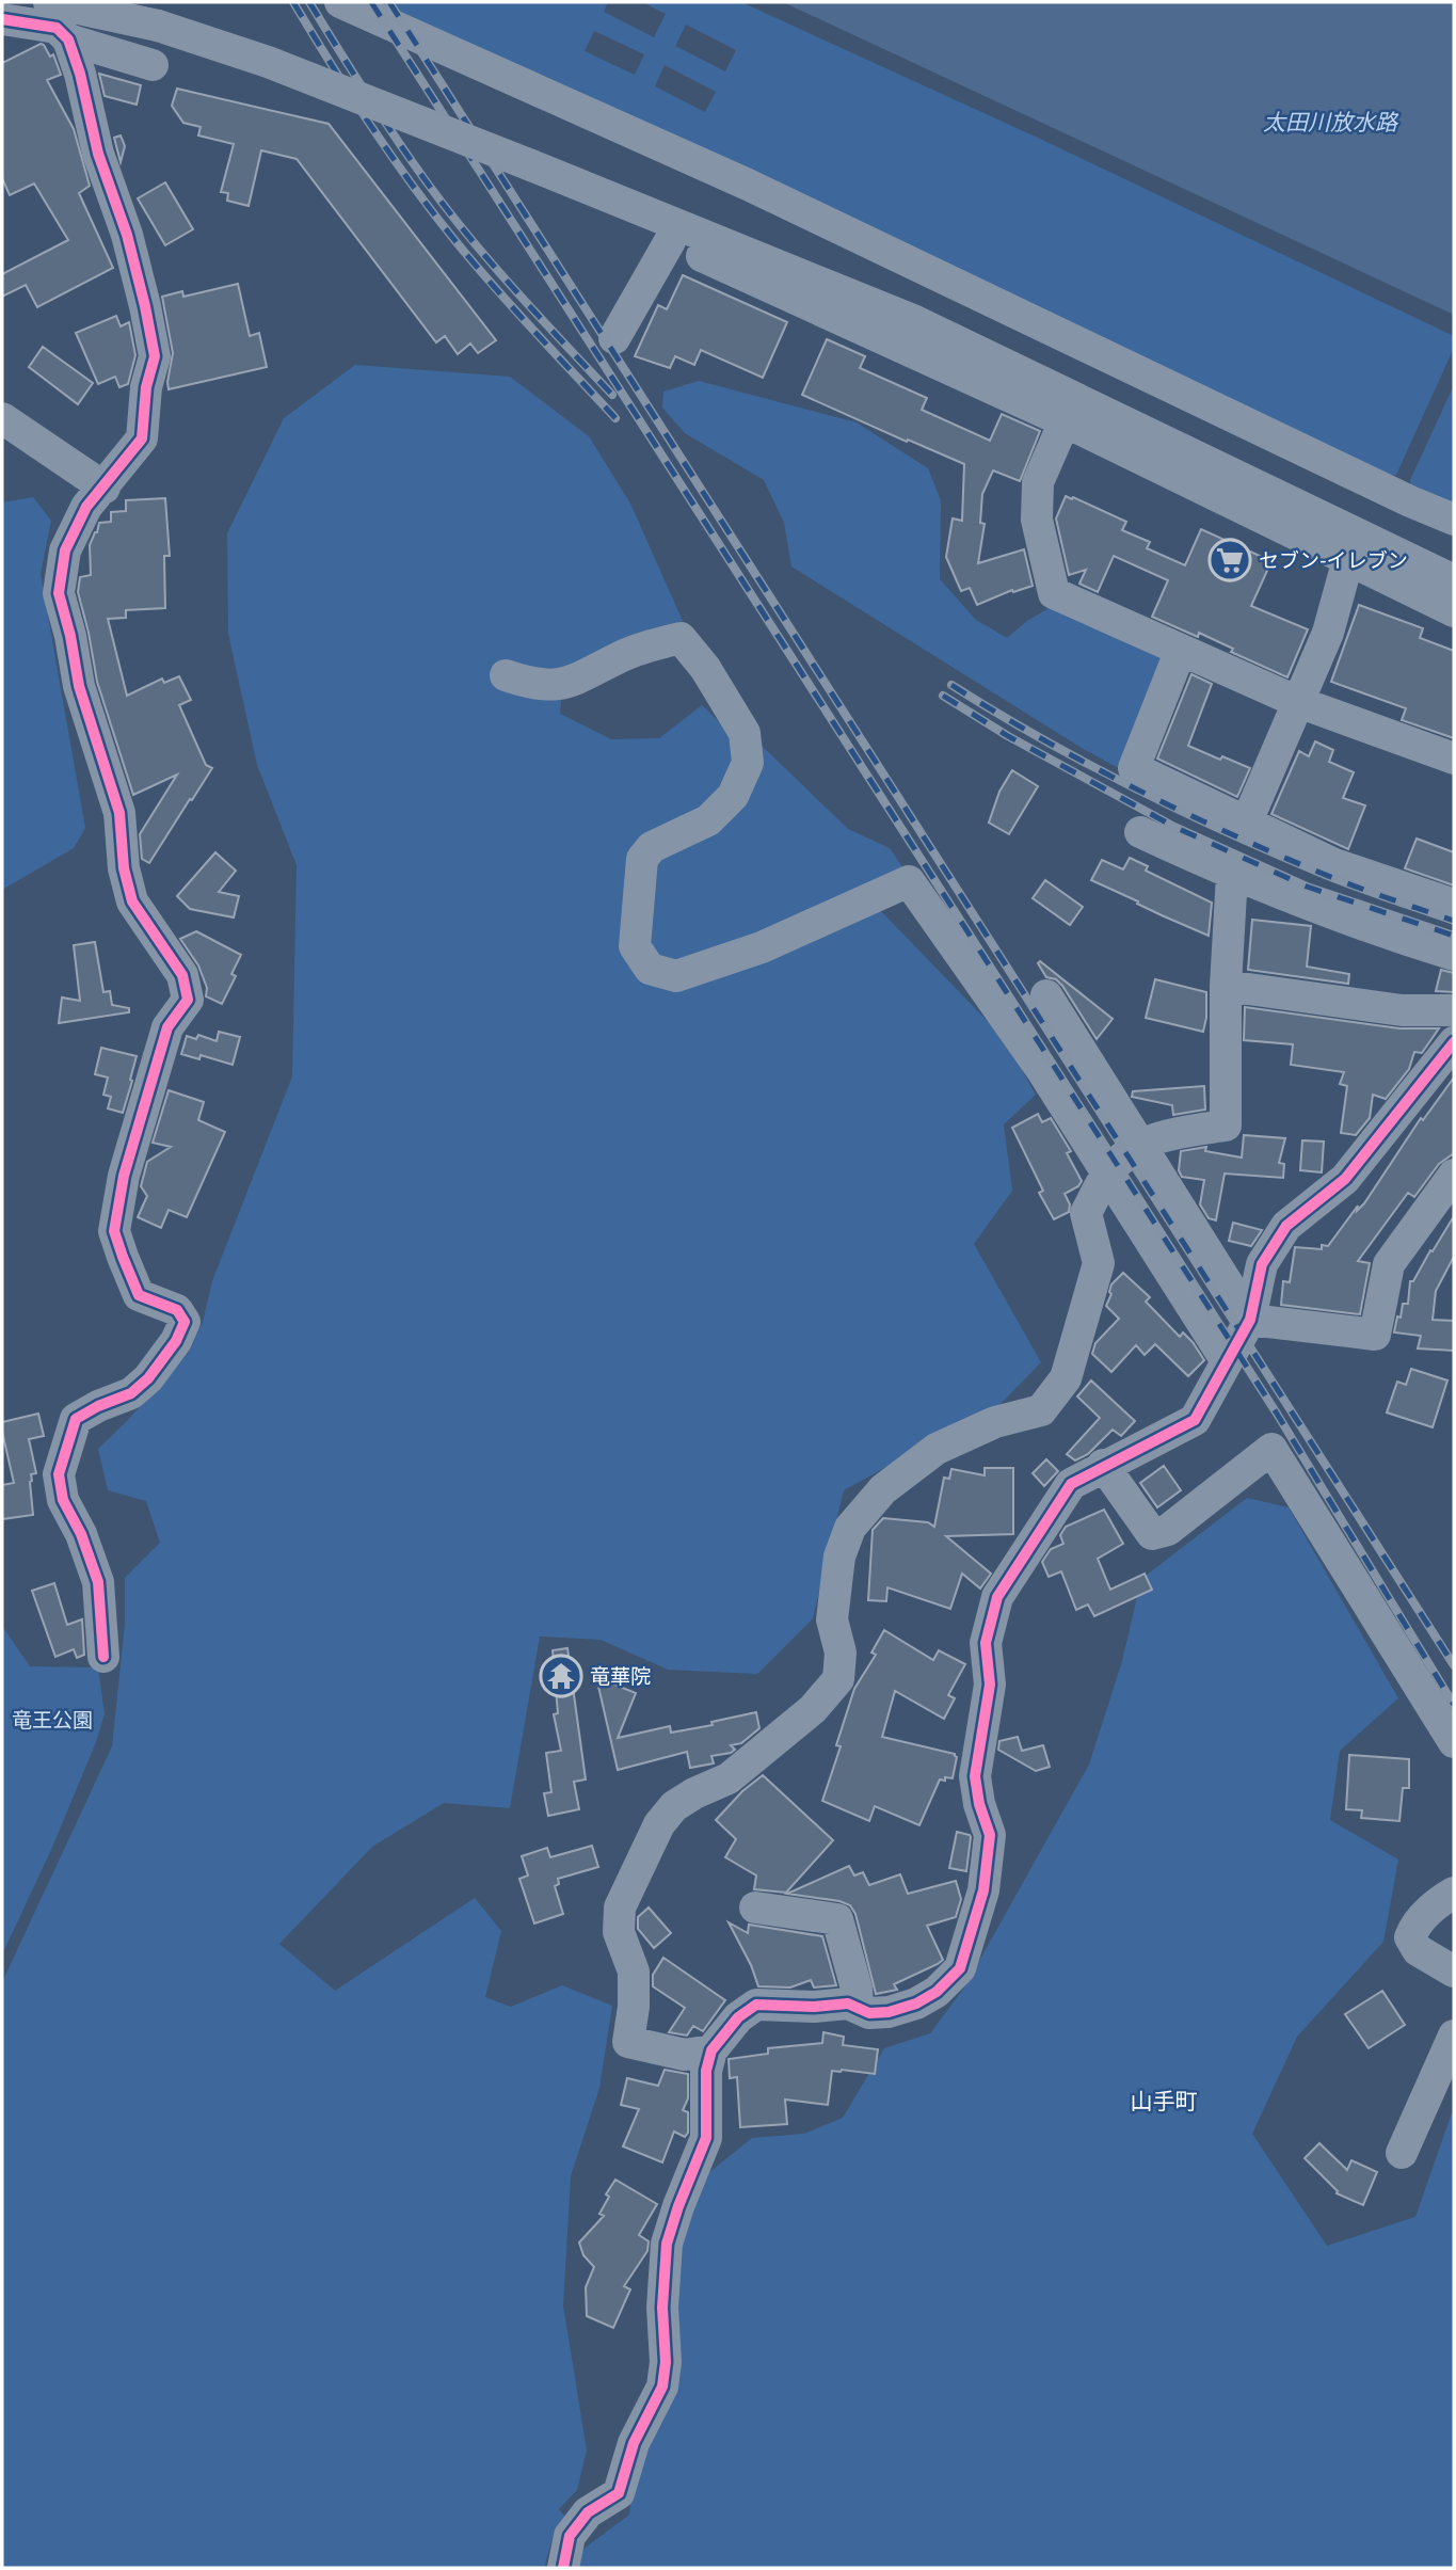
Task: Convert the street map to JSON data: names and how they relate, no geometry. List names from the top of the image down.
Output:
{
  "districts": ["山手町"],
  "water": ["太田川放水路"],
  "parks": ["竜王公園"],
  "places": {
    "supermarket": ["セブン-イレブン"],
    "temple": ["竜華院"]
  }
}
